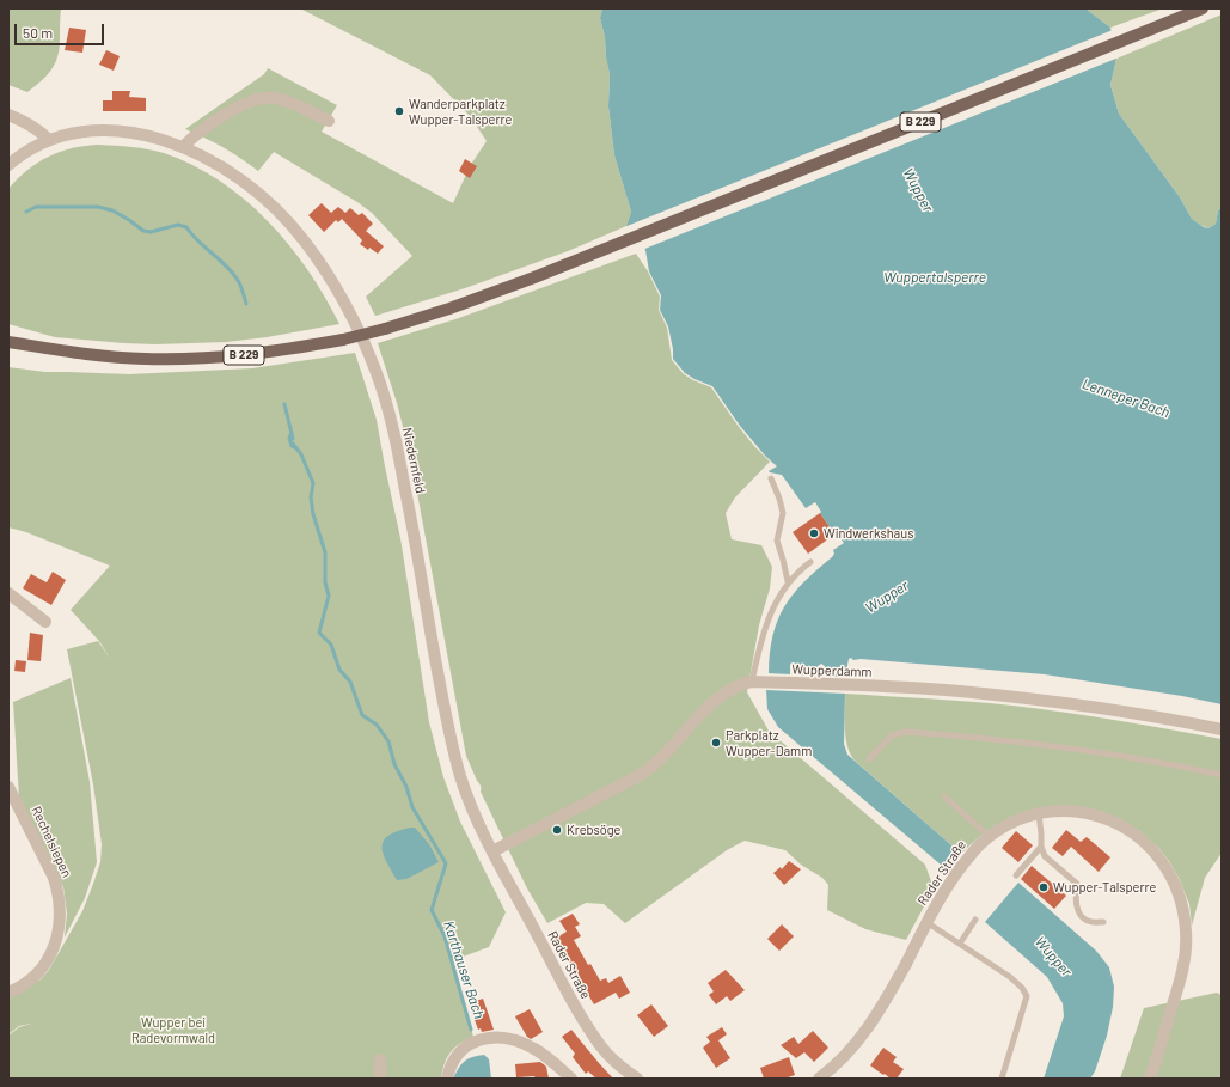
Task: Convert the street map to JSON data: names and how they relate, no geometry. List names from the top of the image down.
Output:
{
  "streets": {
    "main road": ["B 229"],
    "street": [
      "Niedernfeld",
      "Wupperdamm",
      "Rechelsiepen",
      "Rader Straße"
    ]
  },
  "crossings": [
    ["Niedernfeld", "Wupperdamm"],
    ["Niedernfeld", "Rader Straße"],
    ["Wupperdamm", "Rader Straße"]
  ],
  "water": [
    "Wupper",
    "Wuppertalsperre",
    "Lenneper Bach",
    "Karthauser Bach"
  ],
  "parks": ["Wupper bei Radevormwald"],
  "places": [
    "Wanderparkplatz Wupper-Talsperre",
    "Windwerkshaus",
    "Parkplatz Wupper-Damm",
    "Krebsöge",
    "Wupper-Talsperre"
  ],
  "scale_bar": "50 m"
}
